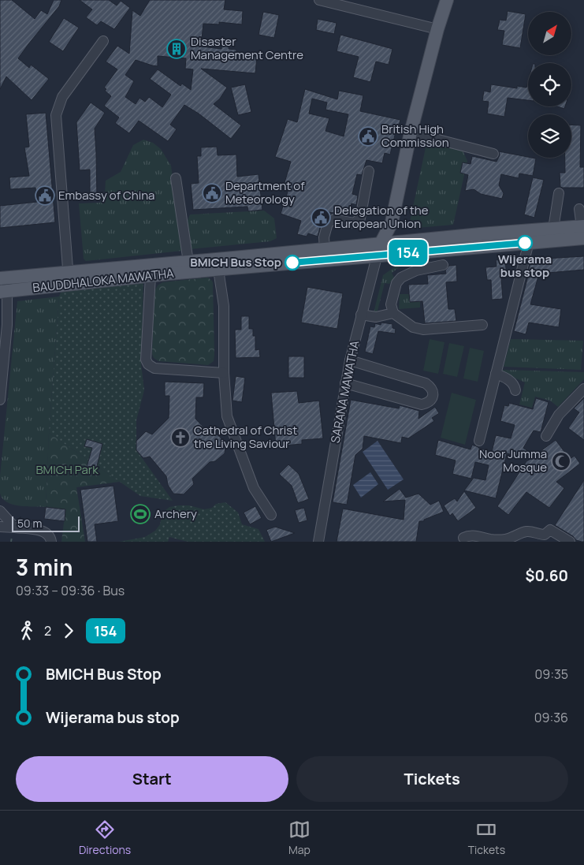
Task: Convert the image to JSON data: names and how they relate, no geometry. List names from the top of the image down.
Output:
{
  "streets": {
    "main road": ["BAUDDHALOKA MAWATHA"],
    "street": ["SARANA MAWATHA"]
  },
  "crossings": [
    ["BAUDDHALOKA MAWATHA", "SARANA MAWATHA"]
  ],
  "parks": ["BMICH Park"],
  "places": {
    "building": ["Disaster Management Centre"],
    "public building": [
      "British High Commission",
      "Department of Meteorology",
      "Embassy of China",
      "Delegation of the European Union"
    ],
    "other": ["Wijerama bus stop", "BMICH Bus Stop"],
    "church": ["Cathedral of Christ the Living Saviour"],
    "mosque": ["Noor Jumma Mosque"],
    "sports": ["Archery"]
  },
  "lines": ["bus line 154"],
  "scale_bar": "50 m",
  "north": "top right",
  "page": {
    "on_map": "154",
    "scale": "50 m",
    "heading": ["3 min", "09:33 – 09:36 · Bus", "$0.60"],
    "legs": ["2", "154"],
    "list": [
      {
        "name": "BMICH Bus Stop",
        "value": "09:35"
      },
      {
        "name": "Wijerama bus stop",
        "value": "09:36"
      }
    ],
    "buttons": ["Start", "Tickets"],
    "tabs": ["Directions", "Map", "Tickets"]
  }
}
